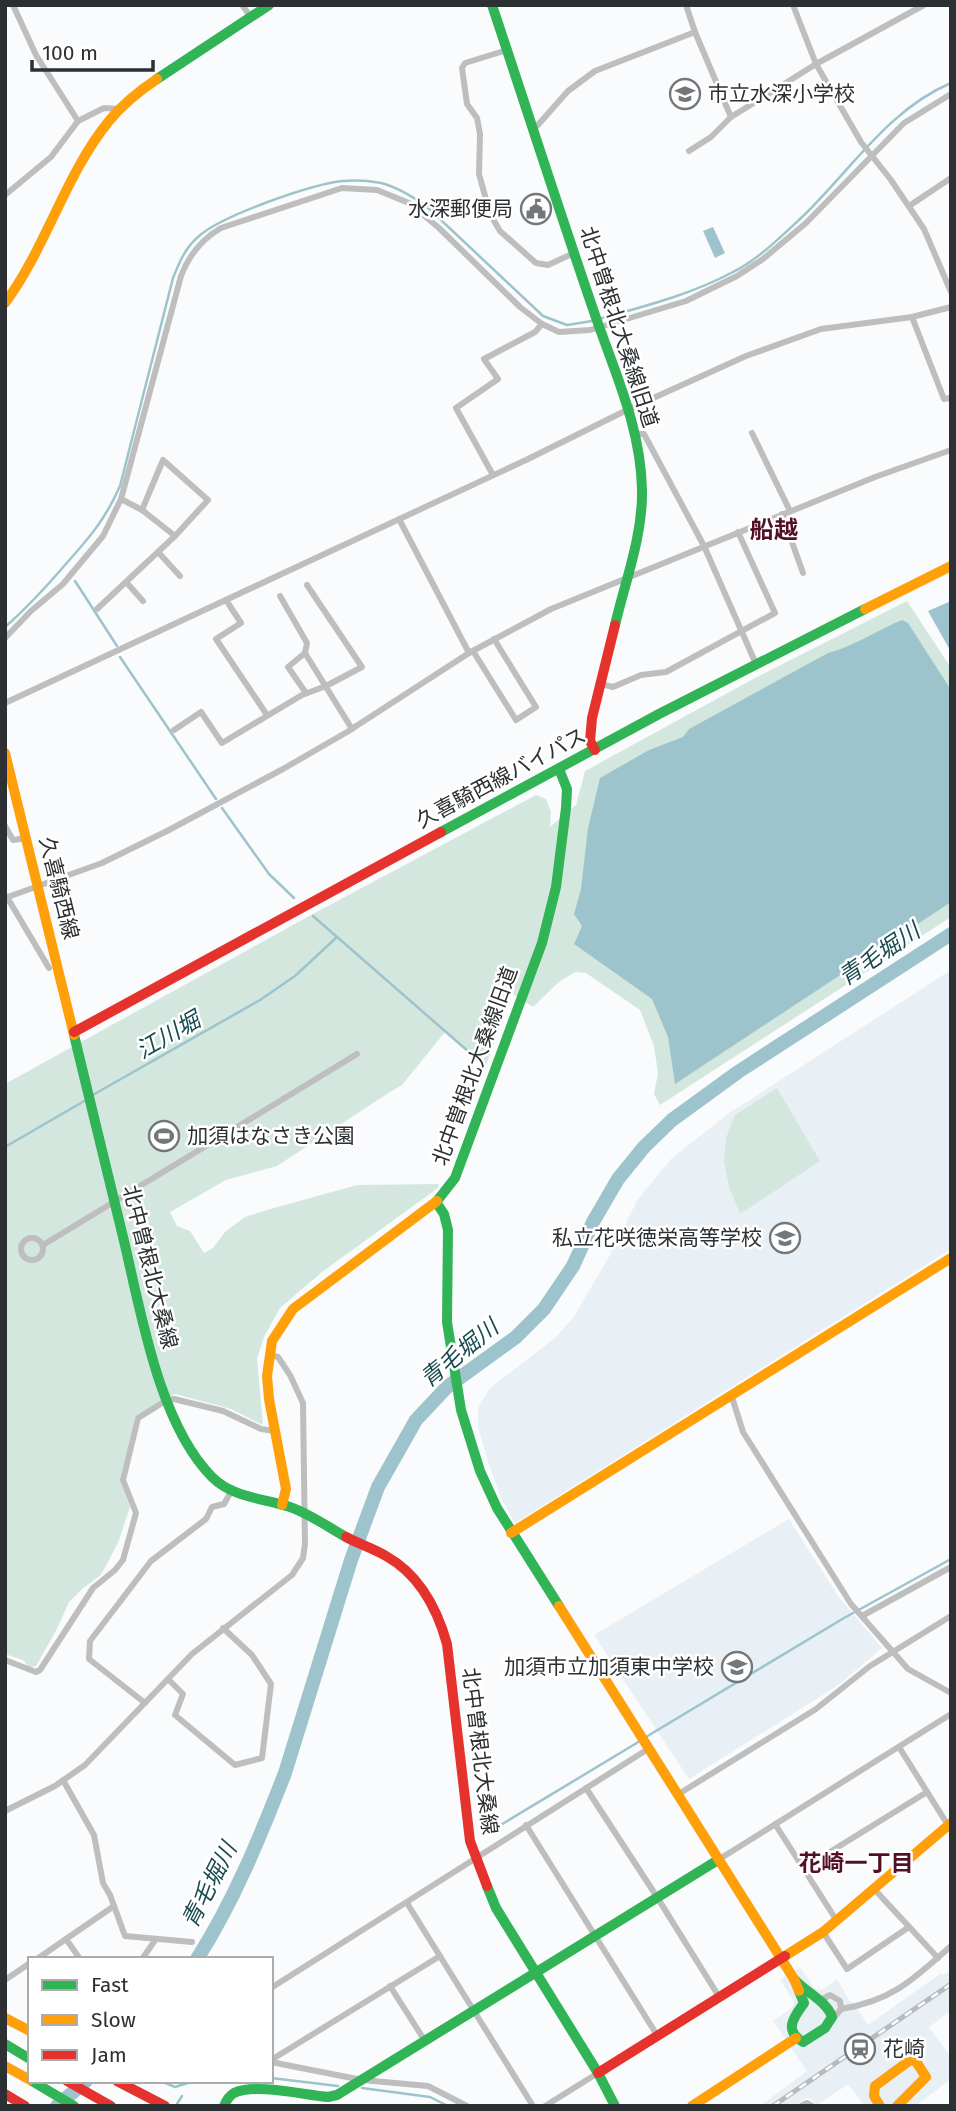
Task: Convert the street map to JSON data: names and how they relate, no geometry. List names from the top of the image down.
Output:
{
  "streets": {
    "main road": [
      "北中曽根北大桑線旧道",
      "久喜騎西線バイパス",
      "久喜騎西線",
      "北中曽根北大桑線"
    ]
  },
  "crossings": [
    ["北中曽根北大桑線旧道", "久喜騎西線バイパス"],
    ["北中曽根北大桑線旧道", "北中曽根北大桑線"],
    ["久喜騎西線バイパス", "久喜騎西線"],
    ["久喜騎西線バイパス", "北中曽根北大桑線"],
    ["久喜騎西線", "北中曽根北大桑線"]
  ],
  "districts": ["船越", "花崎一丁目"],
  "water": ["青毛堀川", "江川堀"],
  "places": {
    "school or university": ["市立水深小学校", "私立花咲徳栄高等学校", "加須市立加須東中学校"],
    "public building": ["水深郵便局"],
    "sports": ["加須はなさき公園"],
    "station": ["花崎"]
  },
  "legend": ["Fast", "Slow", "Jam"],
  "scale_bar": "100 m"
}
